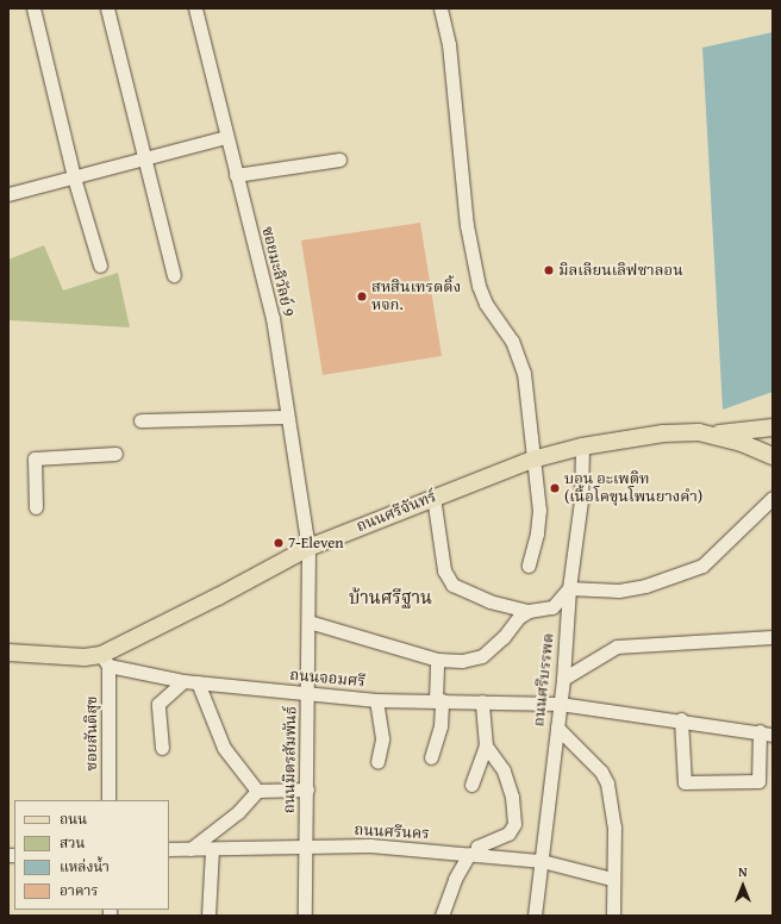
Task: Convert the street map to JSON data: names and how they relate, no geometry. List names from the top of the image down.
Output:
{
  "streets": {
    "main road": ["ถนนศรีจันทร์"],
    "street": [
      "ซอยมะลิวัลย์ 9",
      "ถนนจอมศรี",
      "ถนนศรีบรรพด",
      "ซอยสันติสุข",
      "ถนนมิตรสัมพันธ์",
      "ถนนศรีนคร"
    ]
  },
  "crossings": [
    ["ซอยมะลิวัลย์ 9", "ถนนศรีจันทร์"],
    ["ซอยมะลิวัลย์ 9", "ถนนมิตรสัมพันธ์"],
    ["ถนนศรีจันทร์", "ถนนจอมศรี"],
    ["ถนนศรีจันทร์", "ถนนศรีบรรพด"],
    ["ถนนศรีจันทร์", "ซอยสันติสุข"],
    ["ถนนศรีจันทร์", "ถนนมิตรสัมพันธ์"],
    ["ถนนจอมศรี", "ถนนศรีบรรพด"],
    ["ถนนจอมศรี", "ซอยสันติสุข"],
    ["ถนนจอมศรี", "ถนนมิตรสัมพันธ์"],
    ["ถนนศรีบรรพด", "ถนนศรีนคร"],
    ["ถนนมิตรสัมพันธ์", "ถนนศรีนคร"]
  ],
  "districts": ["บ้านศรีฐาน"],
  "places": [
    "มิลเลียนเลิฟซาลอน",
    "สหสินเทรดดิ้ง หจก.",
    "บอน อะเพติท (เนื้อโคขุนโพนยางคำ)",
    "7-Eleven"
  ],
  "legend": [
    "ถนน",
    "สวน",
    "แหล่งน้ำ",
    "อาคาร"
  ],
  "north": "top"
}
